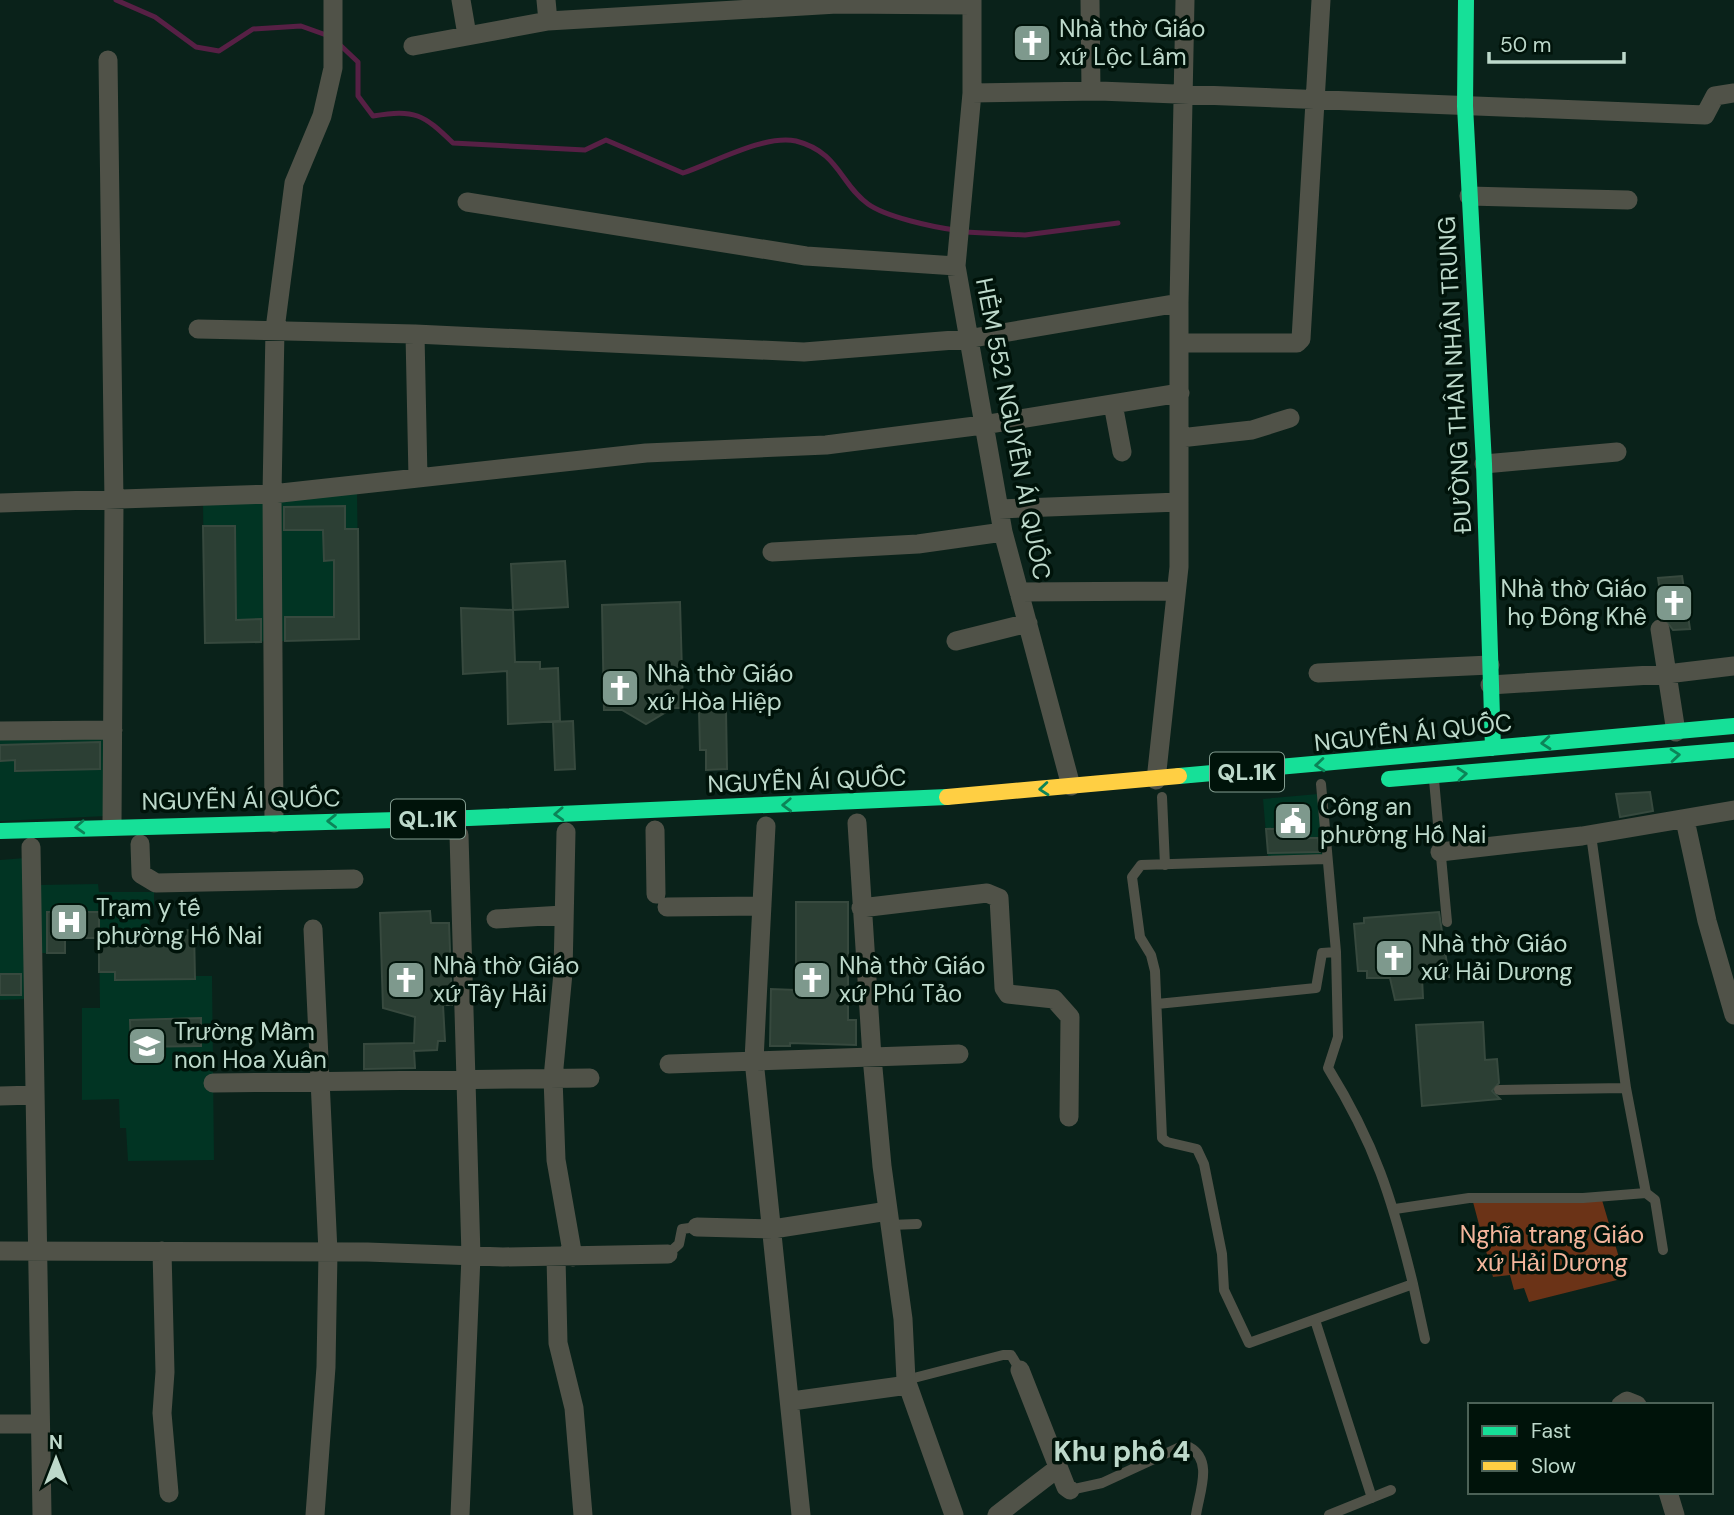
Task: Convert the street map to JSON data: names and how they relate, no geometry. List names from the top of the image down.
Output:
{
  "streets": {
    "main road": ["ĐƯỜNG THÂN NHÂN TRUNG", "NGUYỄN ÁI QUỐC", "QL.1K"],
    "street": ["HẺM 552 NGUYỄN ÁI QUỐC"]
  },
  "crossings": [
    ["ĐƯỜNG THÂN NHÂN TRUNG", "NGUYỄN ÁI QUỐC"],
    ["HẺM 552 NGUYỄN ÁI QUỐC", "NGUYỄN ÁI QUỐC"],
    ["NGUYỄN ÁI QUỐC", "QL.1K"]
  ],
  "districts": ["Khu phố 4"],
  "parks": ["Nghĩa trang Giáo xứ Hải Dương"],
  "places": {
    "church": [
      "Nhà thờ Giáo xứ Lộc Lâm",
      "Nhà thờ Giáo họ Đông Khê",
      "Nhà thờ Giáo xứ Hòa Hiệp",
      "Nhà thờ Giáo xứ Hải Dương",
      "Nhà thờ Giáo xứ Tây Hải",
      "Nhà thờ Giáo xứ Phú Tảo"
    ],
    "public building": ["Công an phường Hố Nai"],
    "hospital": ["Trạm y tế phường Hố Nai"],
    "school or university": ["Trường Mầm non Hoa Xuân"]
  },
  "legend": ["Fast", "Slow"],
  "scale_bar": "50 m",
  "north": "top"
}
